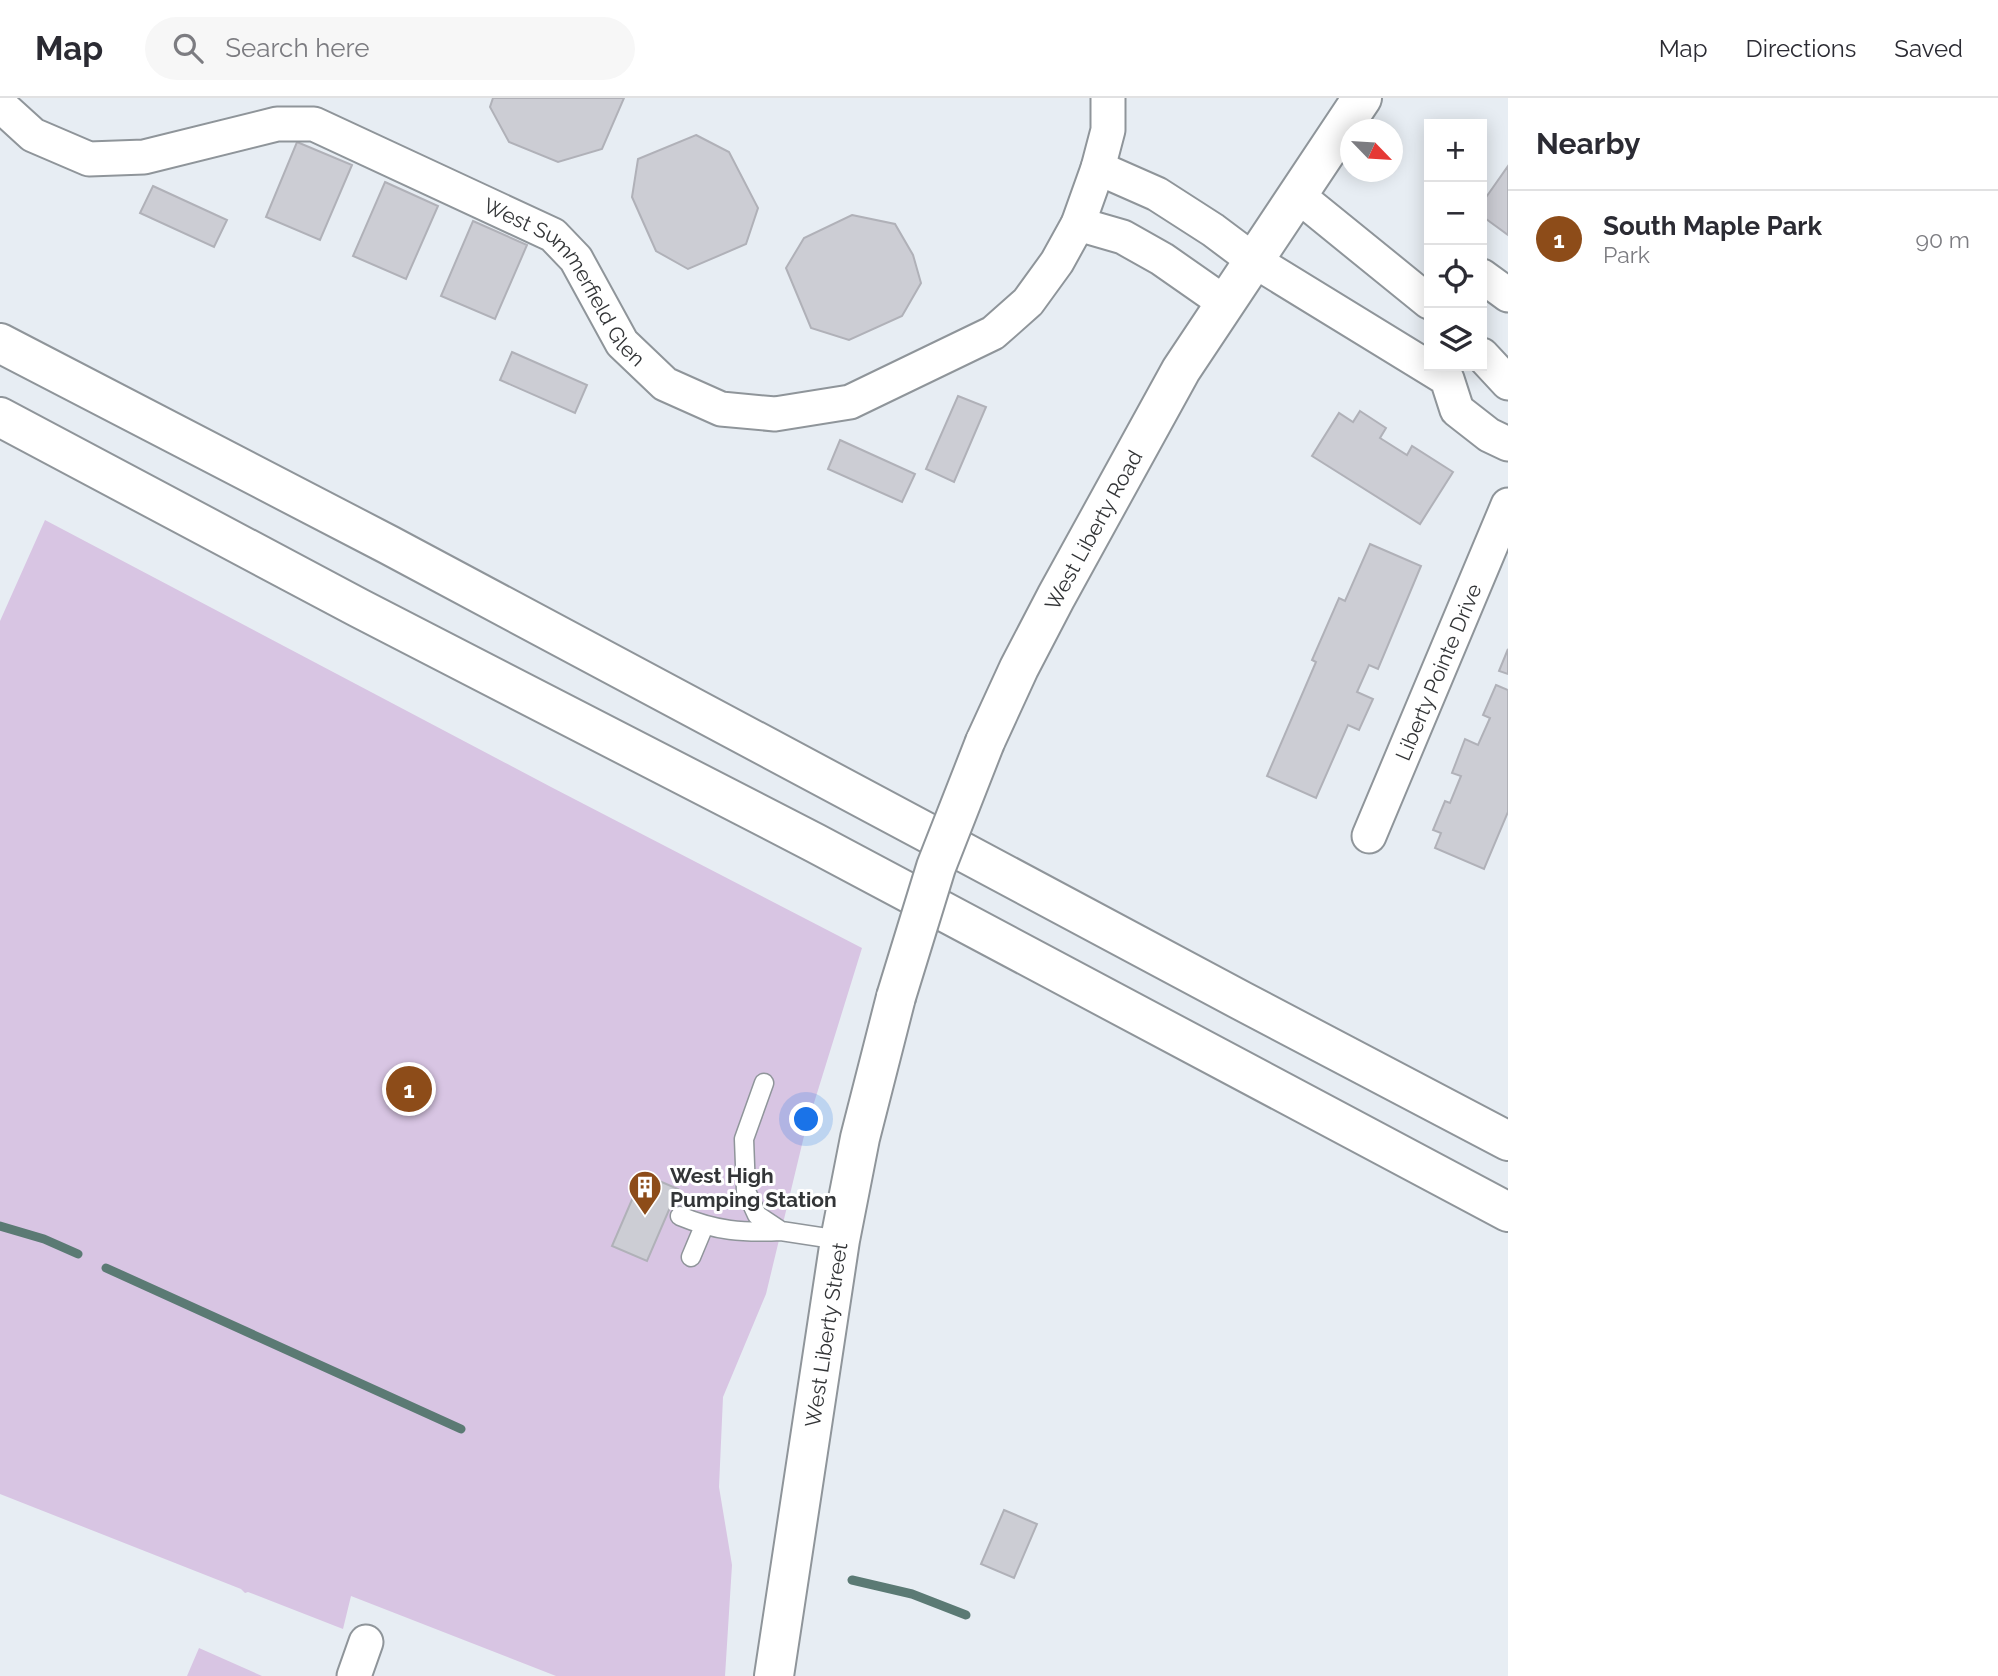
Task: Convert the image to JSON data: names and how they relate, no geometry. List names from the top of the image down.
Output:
{
  "streets": {
    "main road": ["West Liberty Road", "West Liberty Street"],
    "street": ["West Summerfield Glen", "Liberty Pointe Drive"]
  },
  "crossings": [
    ["West Liberty Road", "West Liberty Street"]
  ],
  "places": {
    "building": ["West High Pumping Station"]
  },
  "north": "bottom right",
  "page": {
    "header": "Map",
    "search": "Search here",
    "nav": ["Map", "Directions", "Saved"],
    "heading": "Nearby",
    "map_buttons": ["+", "−"],
    "list": [
      {
        "mark": "1",
        "name": "South Maple Park",
        "note": "Park",
        "value": "90 m"
      }
    ],
    "pins": "1"
  }
}
